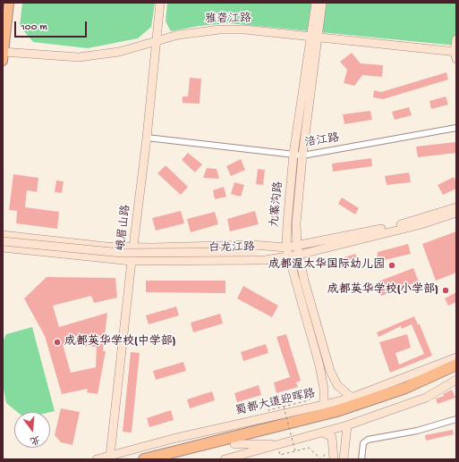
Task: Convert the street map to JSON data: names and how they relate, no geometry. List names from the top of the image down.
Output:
{
  "streets": {
    "highway": ["蜀都大道迎晖路"],
    "street": [
      "雅砻江路",
      "涪江路",
      "九寨沟路",
      "峨眉山路",
      "白龙江路"
    ]
  },
  "crossings": [
    ["雅砻江路", "九寨沟路"],
    ["雅砻江路", "峨眉山路"],
    ["涪江路", "九寨沟路"],
    ["涪江路", "峨眉山路"],
    ["九寨沟路", "白龙江路"],
    ["九寨沟路", "蜀都大道迎晖路"],
    ["峨眉山路", "白龙江路"],
    ["峨眉山路", "蜀都大道迎晖路"]
  ],
  "places": ["成都渥太华国际幼儿园", "成都英华学校(小学部)", "成都英华学校(中学部)"],
  "scale_bar": "100 m",
  "north": "bottom"
}
